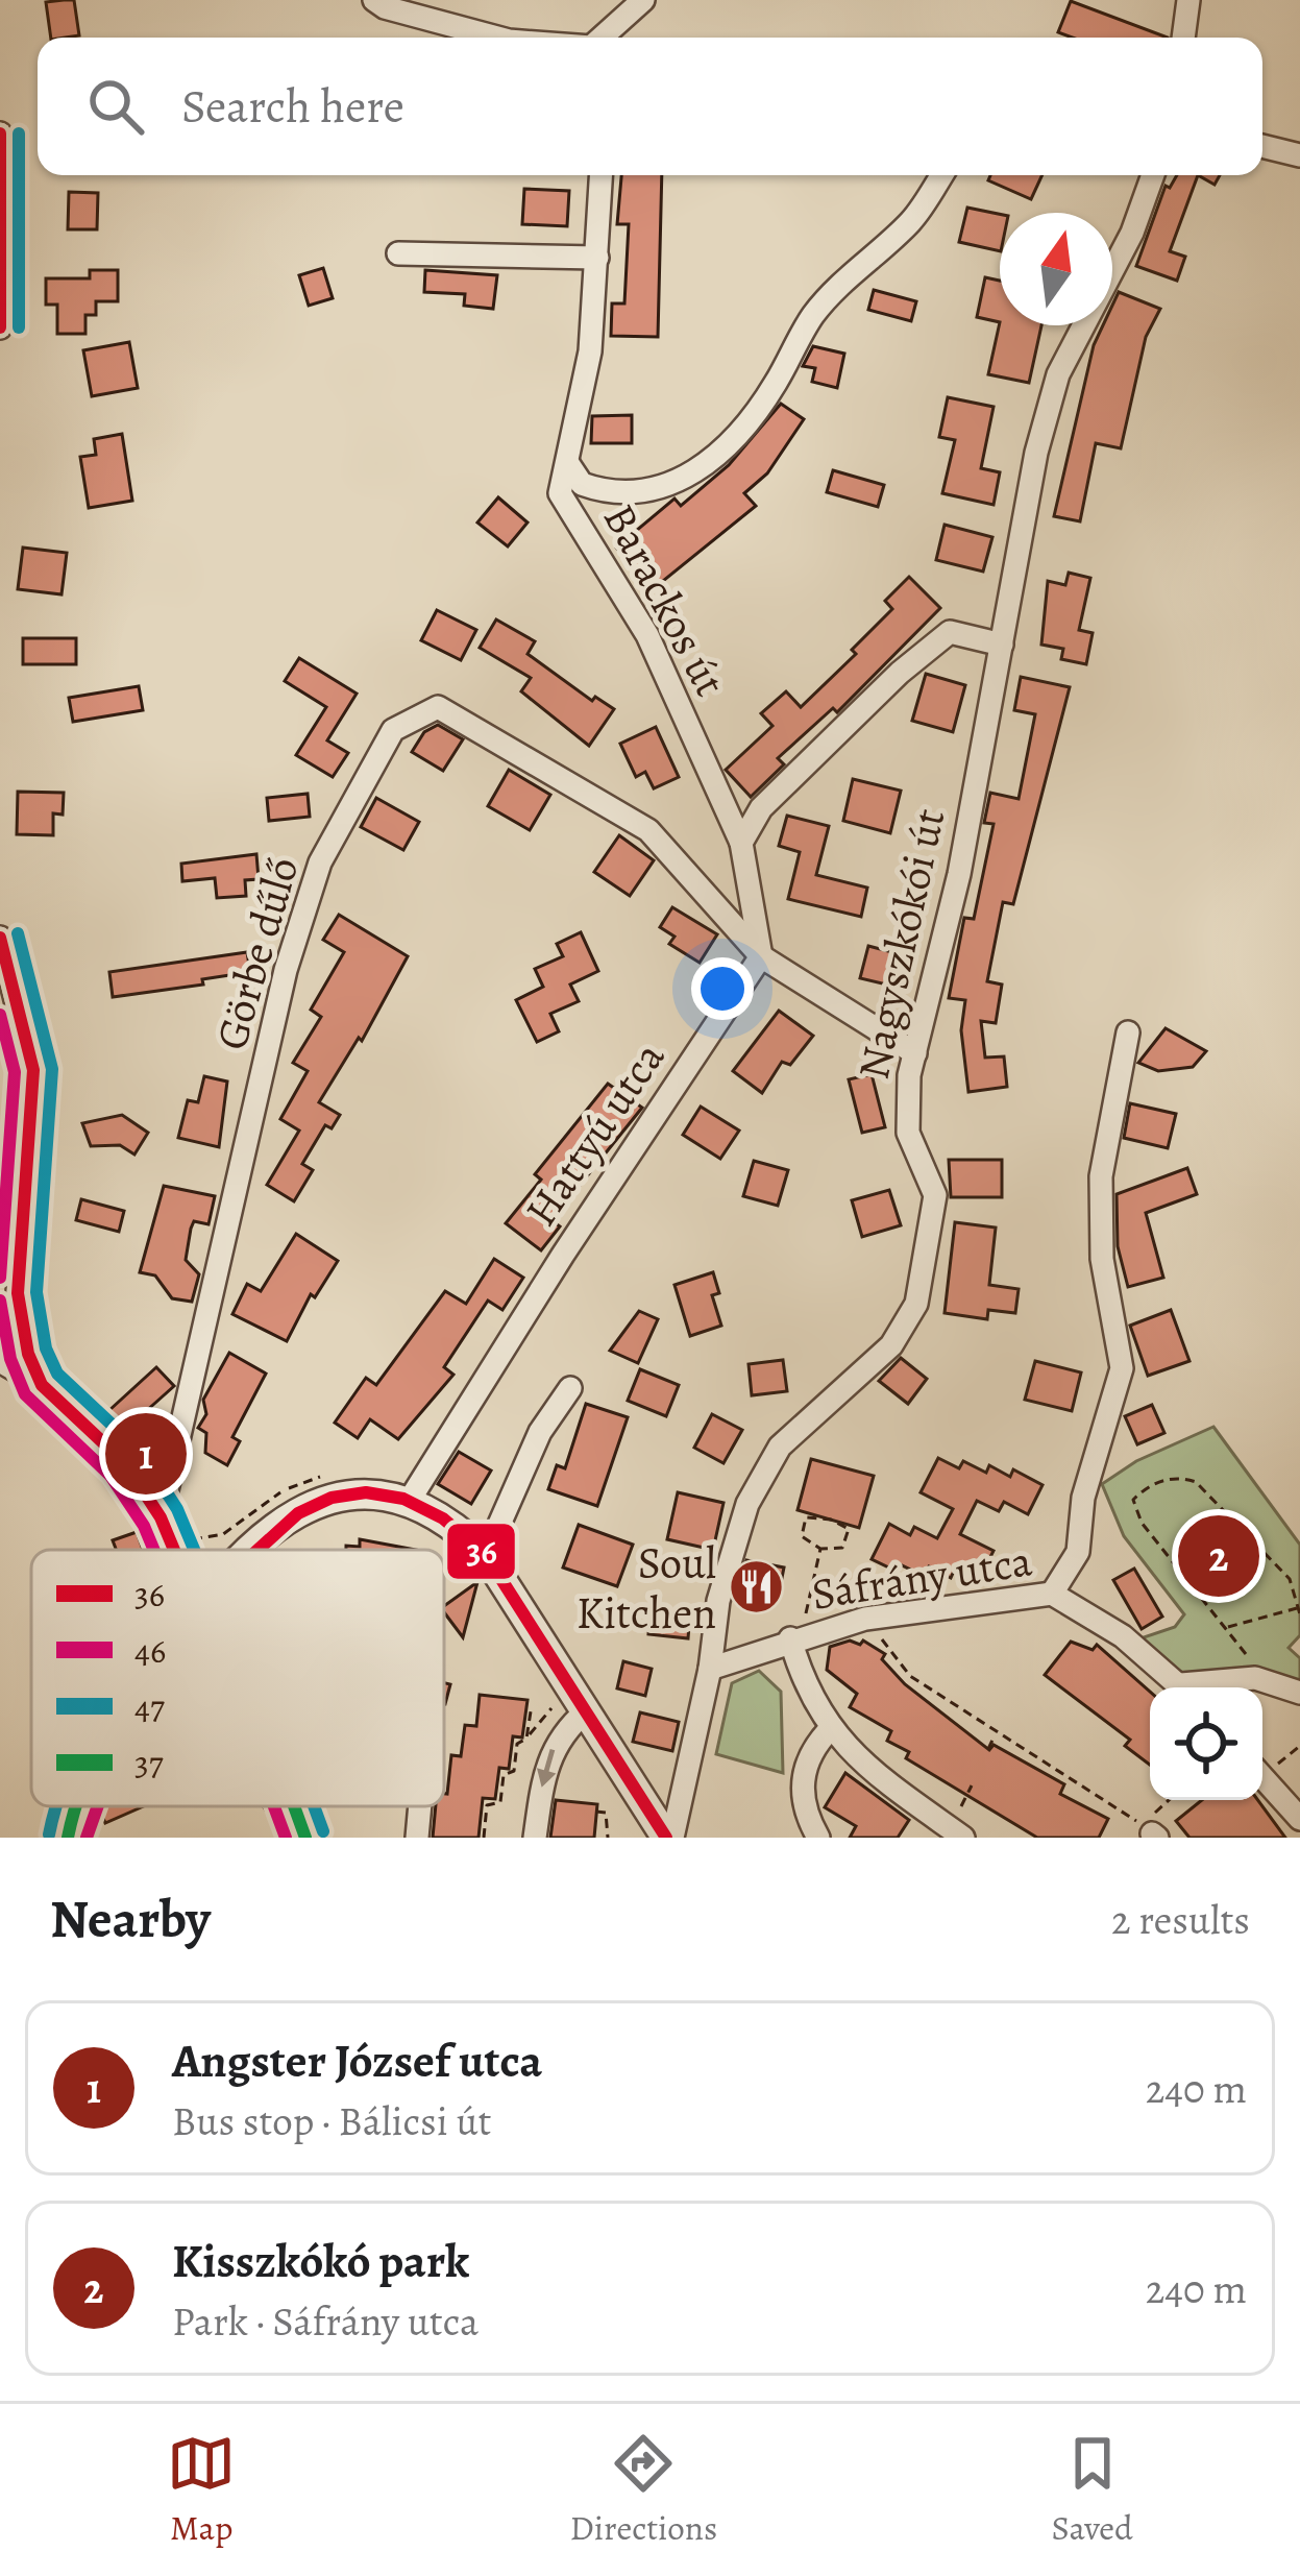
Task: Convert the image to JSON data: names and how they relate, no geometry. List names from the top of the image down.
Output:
{
  "streets": {
    "street": [
      "Barackos út",
      "Nagyszkókói út",
      "Görbe dűlő",
      "Hattyú utca",
      "Sáfrány utca"
    ]
  },
  "crossings": [
    ["Nagyszkókói út", "Sáfrány utca"],
    ["Görbe dűlő", "Hattyú utca"]
  ],
  "places": {
    "restaurant": ["Soul Kitchen"]
  },
  "lines": [
    "transit line 36",
    "transit line 47",
    "transit line 46",
    "transit line 37"
  ],
  "legend": [
    "36",
    "46",
    "47",
    "37"
  ],
  "north": "top",
  "page": {
    "search": "Search here",
    "pins": ["1", "2"],
    "heading": ["Nearby", "2 results"],
    "list": [
      {
        "mark": "1",
        "name": "Angster József utca",
        "note": "Bus stop · Bálicsi út",
        "value": "240 m"
      },
      {
        "mark": "2",
        "name": "Kisszkókó park",
        "note": "Park · Sáfrány utca",
        "value": "240 m"
      }
    ],
    "nav": ["Map", "Directions", "Saved"]
  }
}
